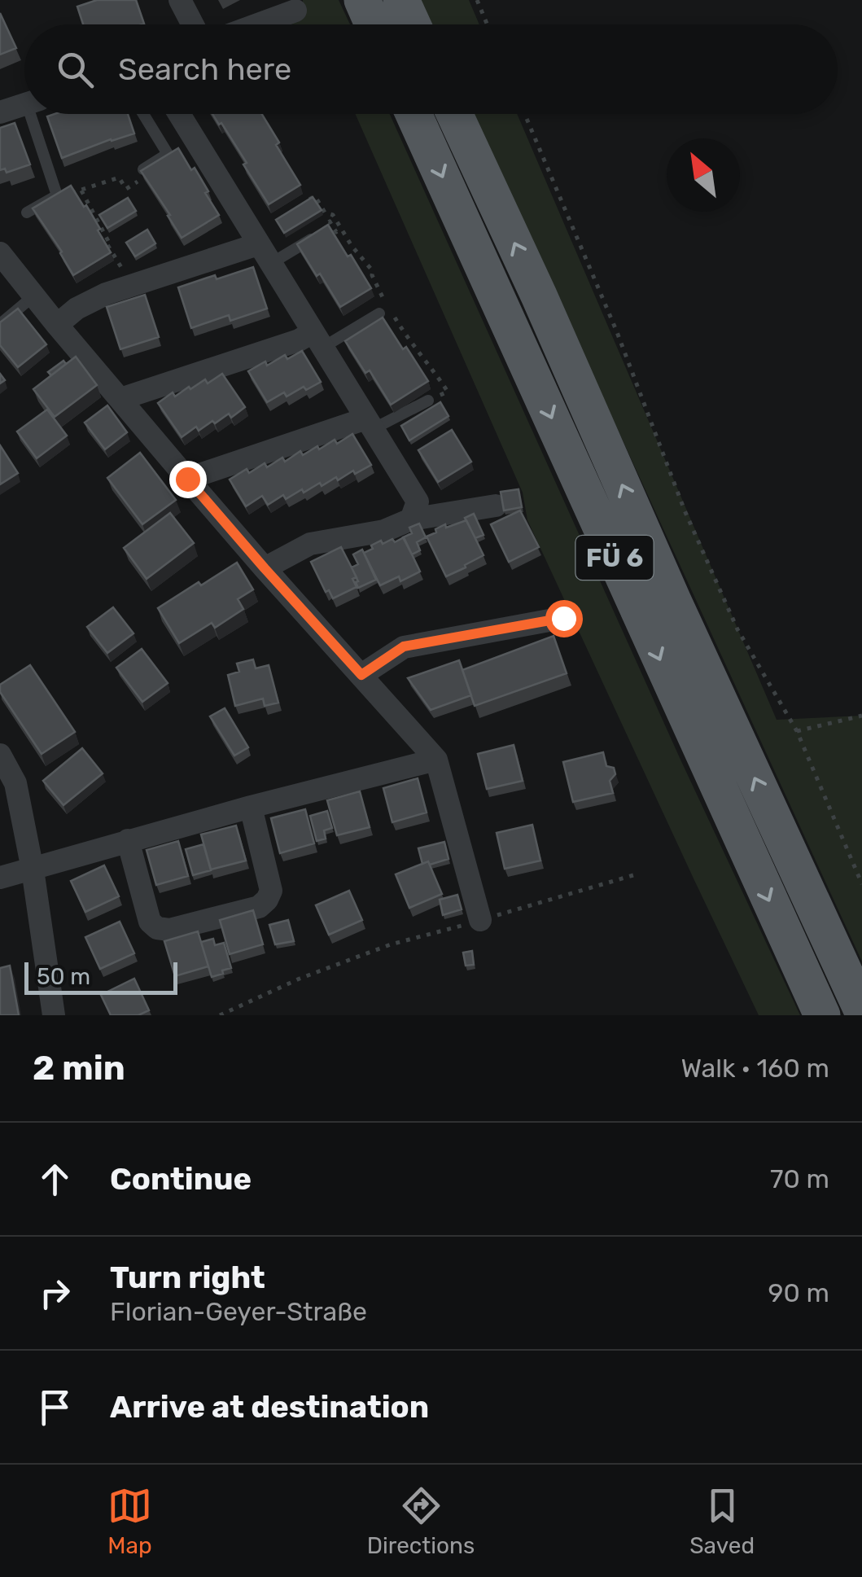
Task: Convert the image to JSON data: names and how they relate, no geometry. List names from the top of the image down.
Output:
{
  "streets": {
    "main road": ["FÜ 6"]
  },
  "scale_bar": "50 m",
  "north": "top left",
  "page": {
    "search": "Search here",
    "scale": "50 m",
    "heading": ["2 min", "Walk · 160 m"],
    "list": [
      ["Continue", "70 m"],
      ["Turn right", "Florian-Geyer-Straße", "90 m"],
      "Arrive at destination"
    ],
    "nav": ["Map", "Directions", "Saved"]
  }
}
